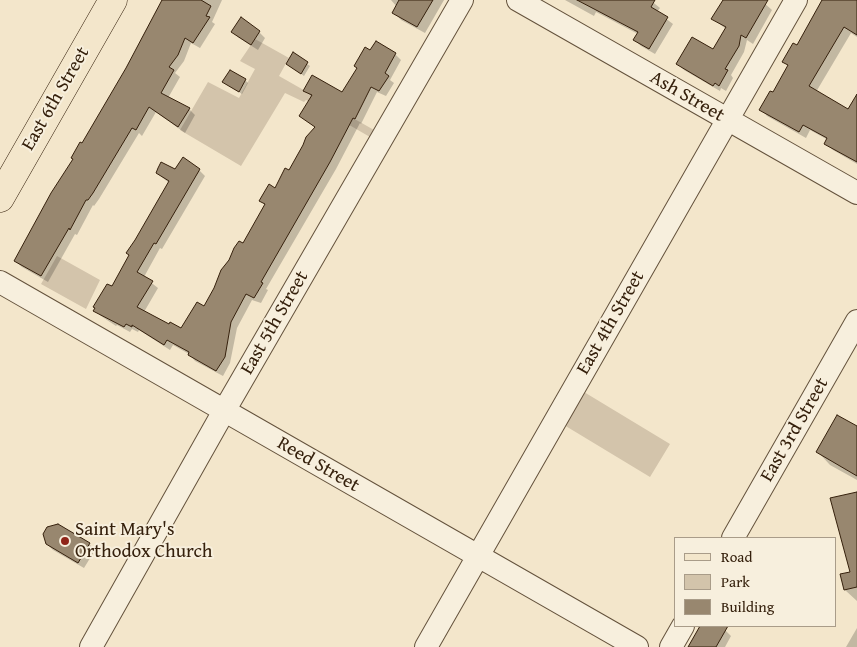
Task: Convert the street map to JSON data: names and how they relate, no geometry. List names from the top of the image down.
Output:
{
  "streets": {
    "main road": ["East 6th Street"],
    "street": [
      "Ash Street",
      "East 5th Street",
      "East 4th Street",
      "East 3rd Street",
      "Reed Street"
    ]
  },
  "crossings": [
    ["Ash Street", "East 4th Street"],
    ["East 5th Street", "Reed Street"],
    ["East 4th Street", "Reed Street"]
  ],
  "places": ["Saint Mary's Orthodox Church"],
  "legend": ["Road", "Park", "Building"]
}
